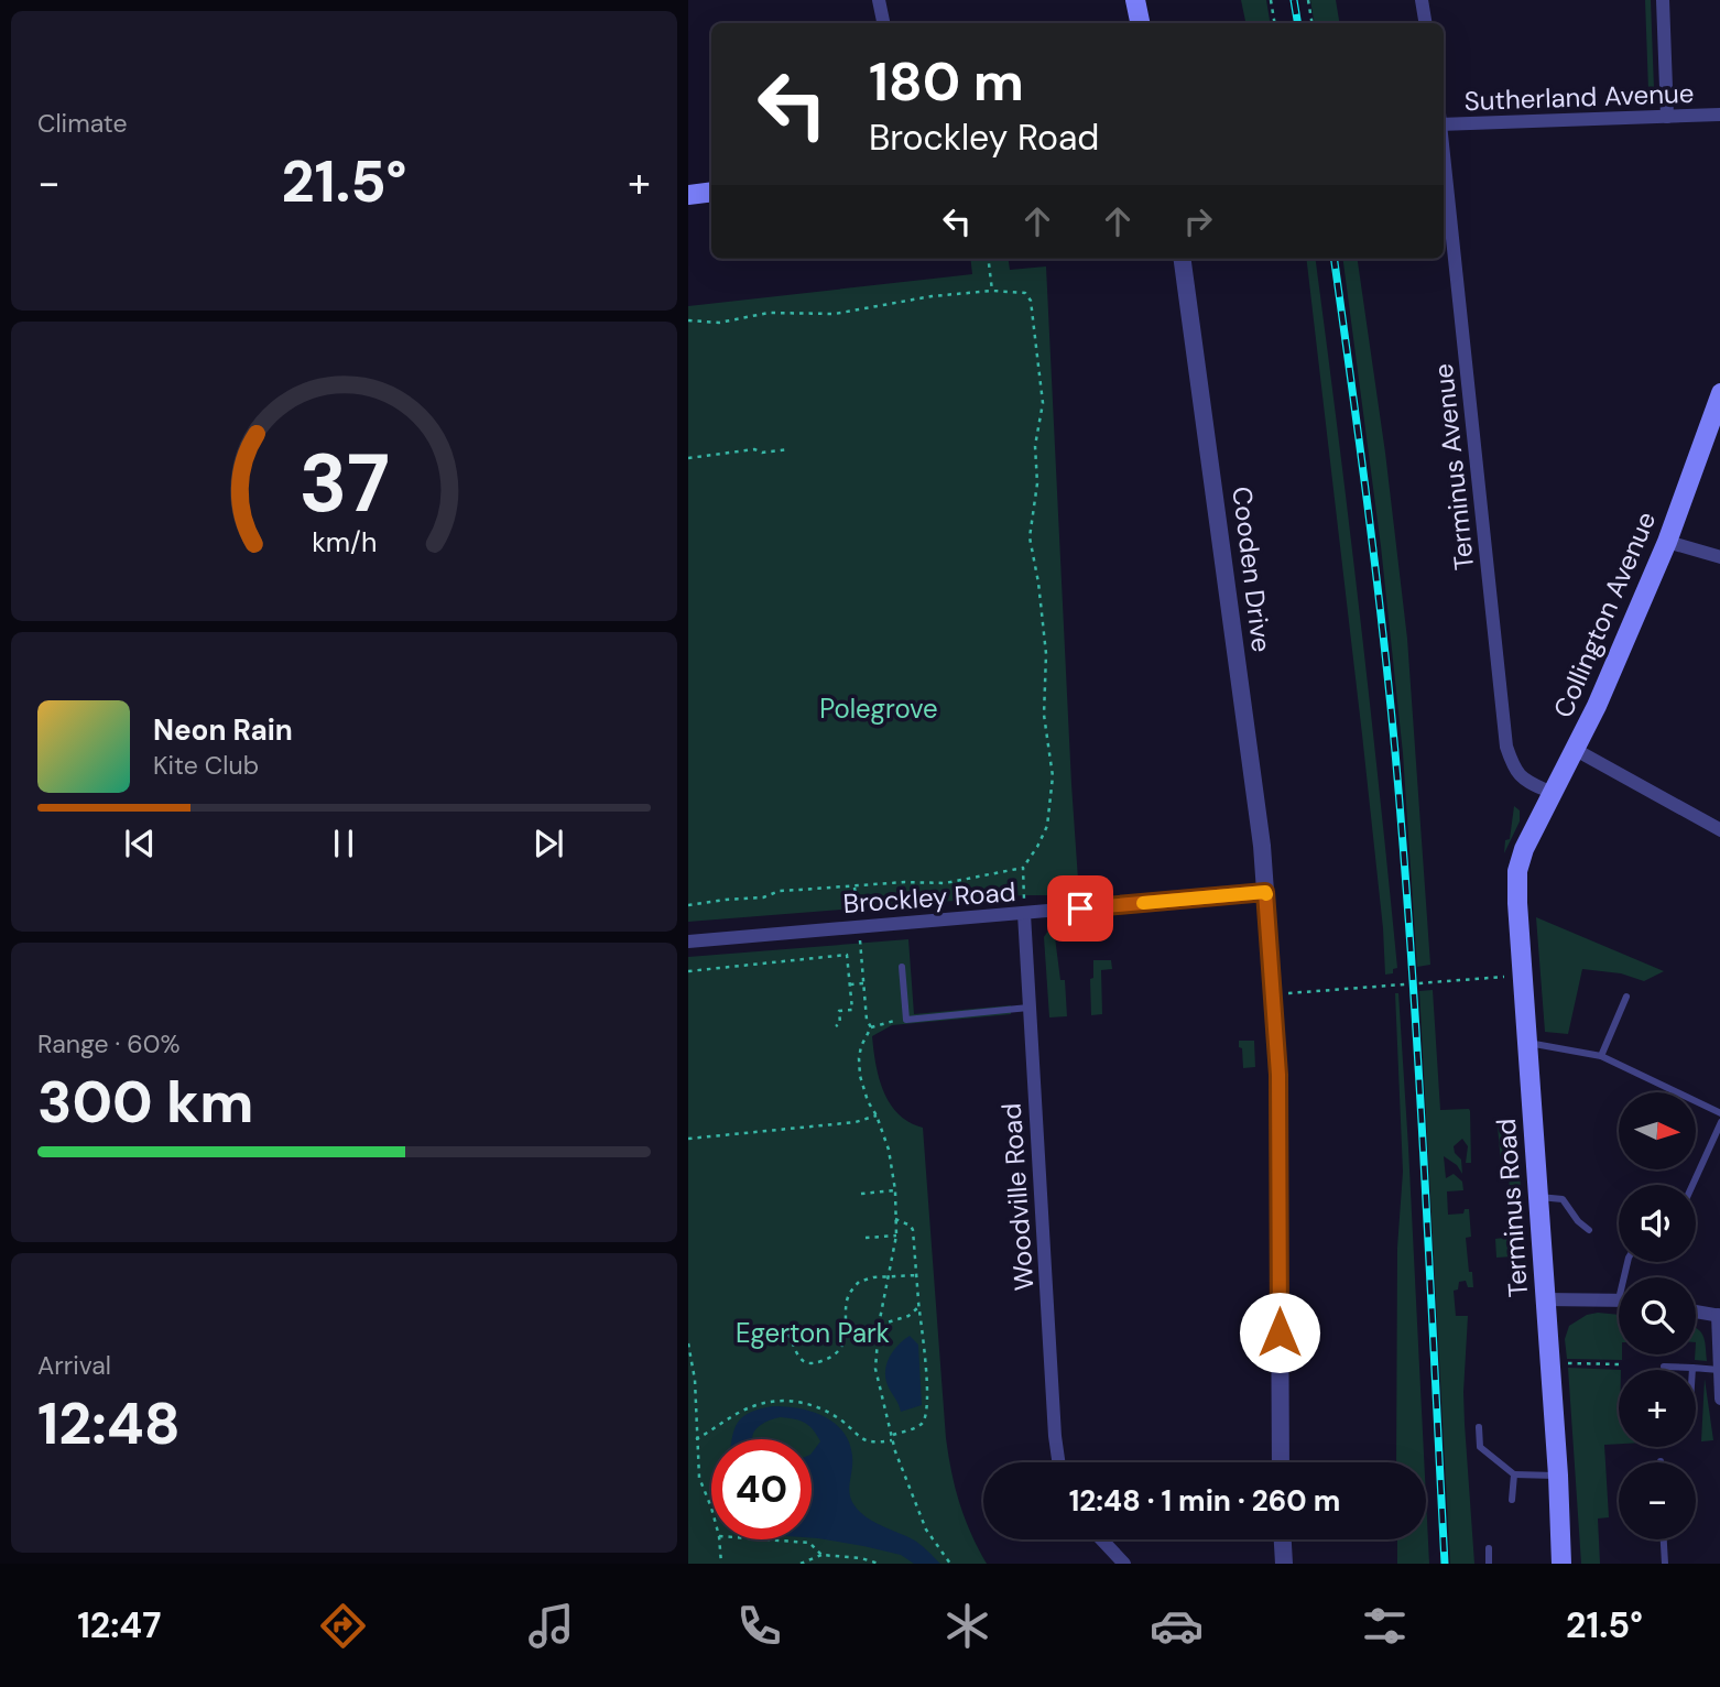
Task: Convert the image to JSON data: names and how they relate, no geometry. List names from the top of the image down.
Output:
{
  "streets": {
    "main road": ["Collington Avenue", "Terminus Road"],
    "street": [
      "Sutherland Avenue",
      "Terminus Avenue",
      "Cooden Drive",
      "Brockley Road",
      "Woodville Road"
    ]
  },
  "crossings": [
    ["Terminus Avenue", "Collington Avenue"],
    ["Cooden Drive", "Brockley Road"],
    ["Collington Avenue", "Terminus Road"],
    ["Brockley Road", "Woodville Road"]
  ],
  "parks": ["Polegrove", "Egerton Park"],
  "north": "right",
  "page": {
    "tile": [
      "Climate",
      ["Range · 60%", "300 km"],
      ["Arrival", "12:48"]
    ],
    "turn": ["180 m", "Brockley Road"],
    "heat": ["−", "21.5°", "+"],
    "song": ["Neon Rain", "Kite Club"],
    "map_buttons": ["+", "−"],
    "limit": "40",
    "trip": "12:48 · 1 min · 260 m",
    "tabs": ["12:47", "21.5°"],
    "gauge": ["37", "km/h"]
  }
}
